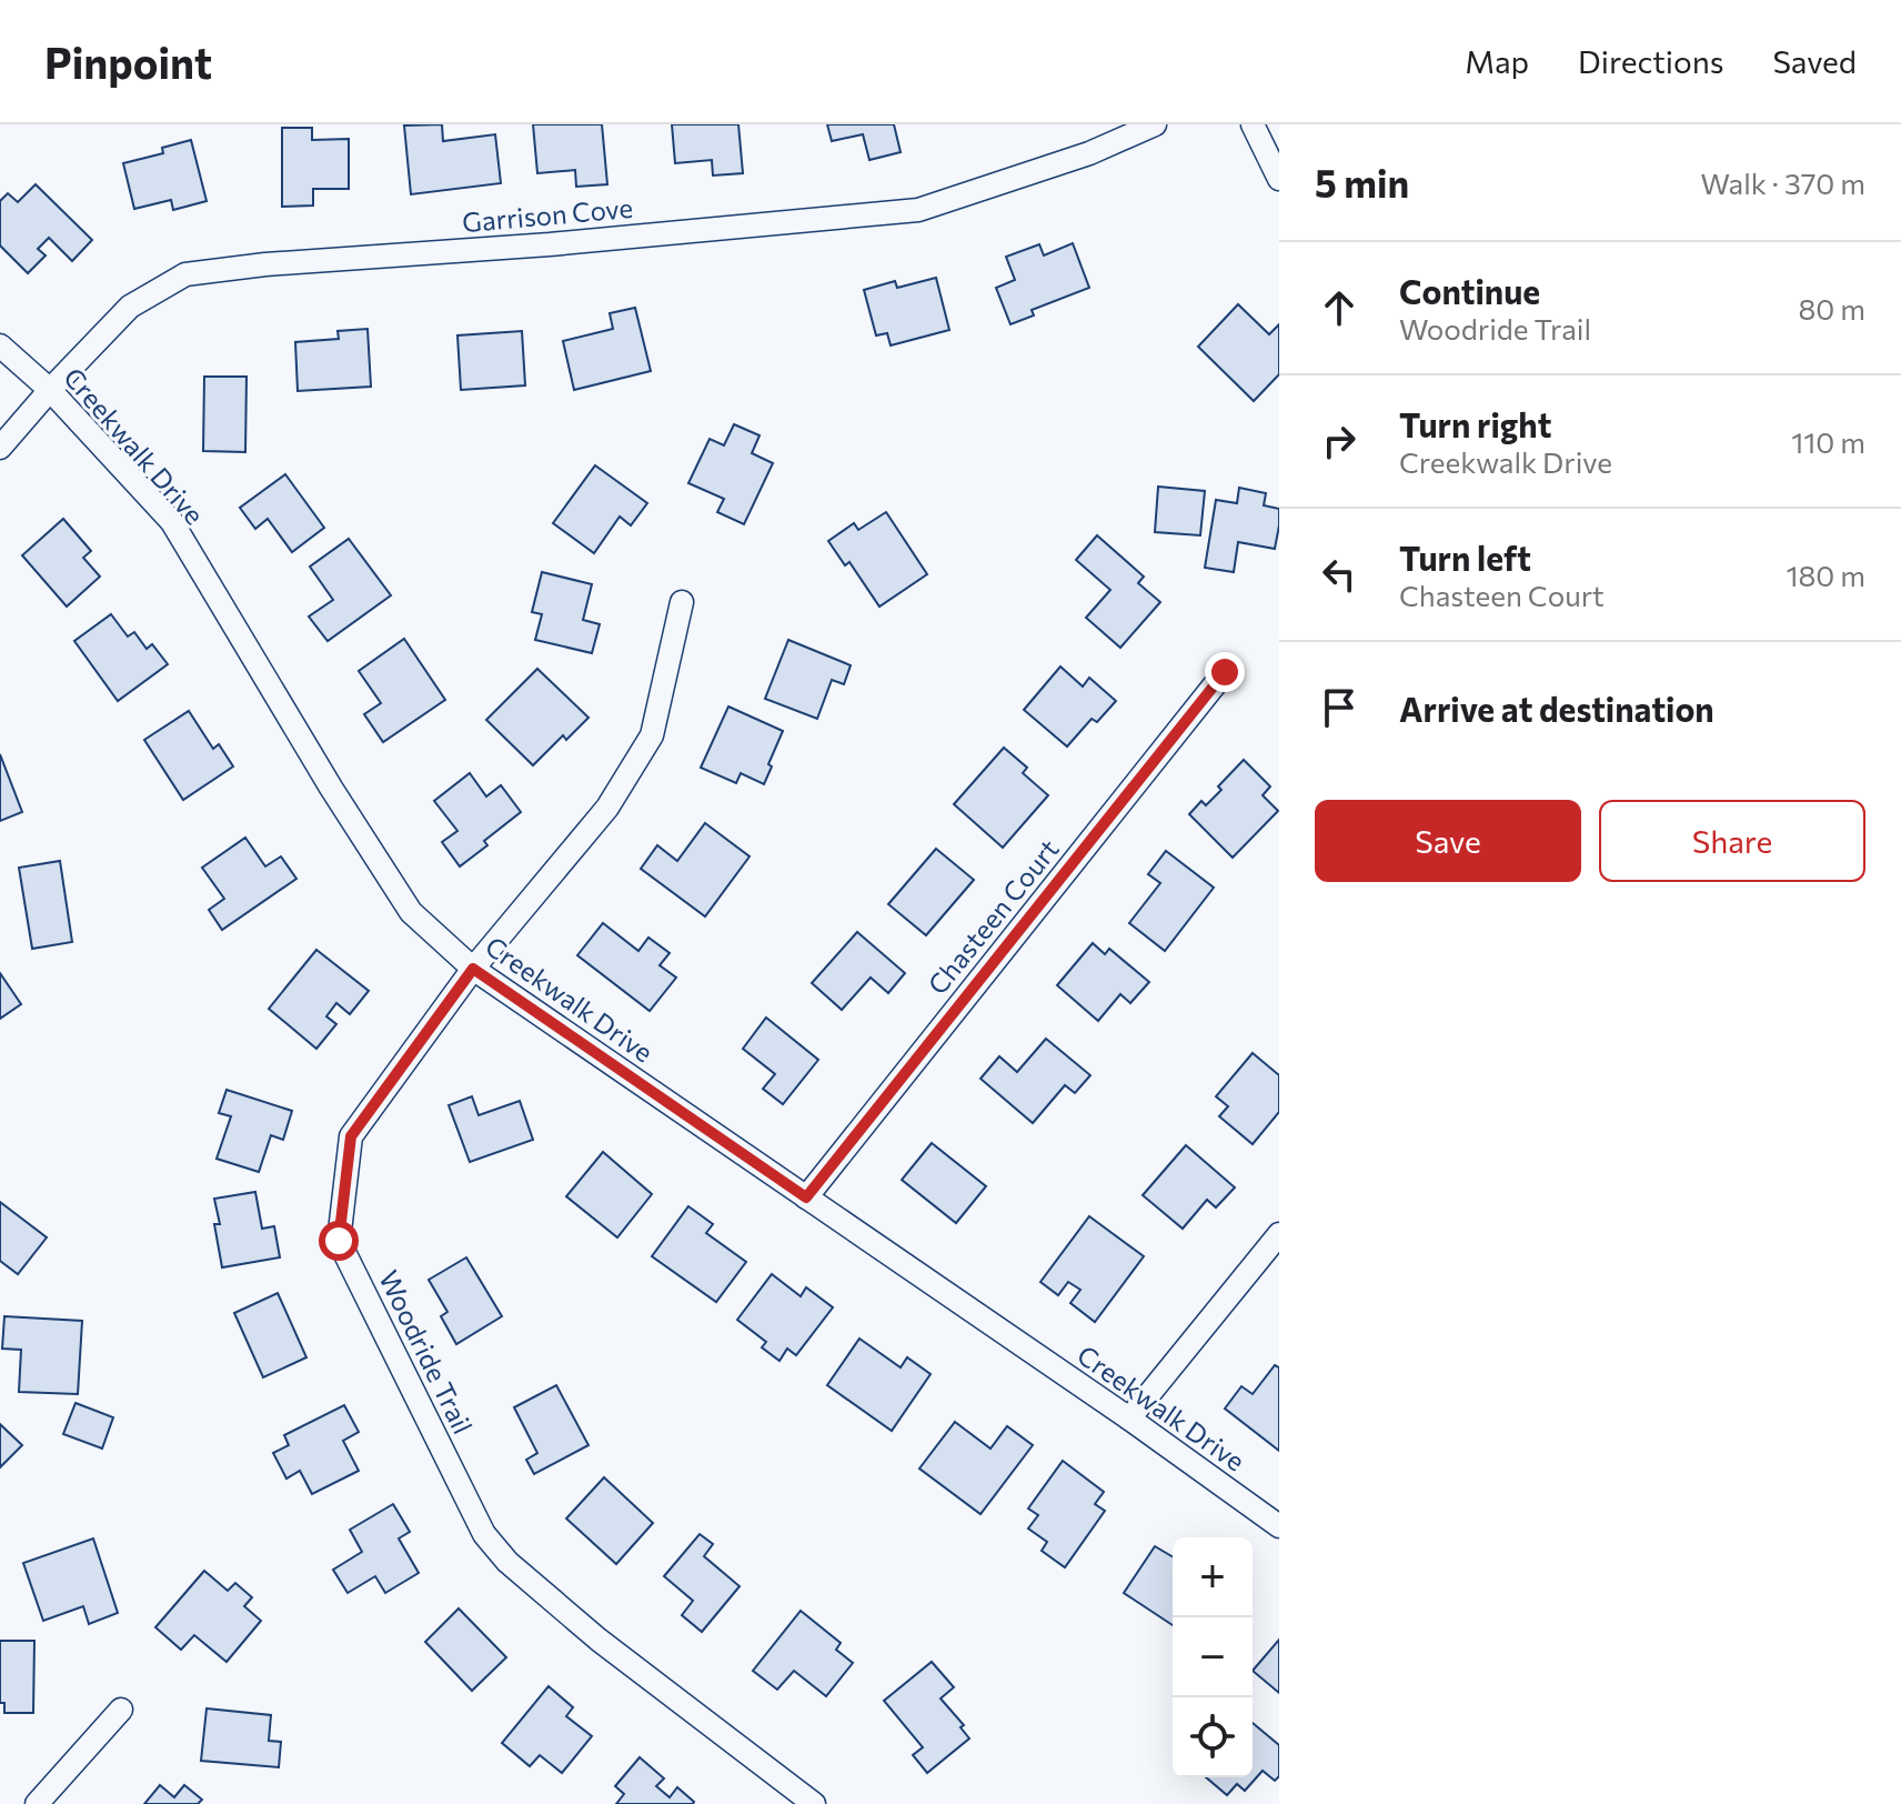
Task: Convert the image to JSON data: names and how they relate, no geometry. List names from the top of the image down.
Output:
{
  "streets": {
    "street": [
      "Garrison Cove",
      "Creekwalk Drive",
      "Chasteen Court",
      "Woodride Trail"
    ]
  },
  "crossings": [
    ["Garrison Cove", "Creekwalk Drive"],
    ["Creekwalk Drive", "Chasteen Court"],
    ["Creekwalk Drive", "Woodride Trail"]
  ],
  "page": {
    "header": "Pinpoint",
    "nav": ["Map", "Directions", "Saved"],
    "heading": ["5 min", "Walk · 370 m"],
    "list": [
      ["Continue", "Woodride Trail", "80 m"],
      ["Turn right", "Creekwalk Drive", "110 m"],
      ["Turn left", "Chasteen Court", "180 m"],
      "Arrive at destination"
    ],
    "buttons": ["Save", "Share"],
    "map_buttons": ["+", "−"]
  }
}
